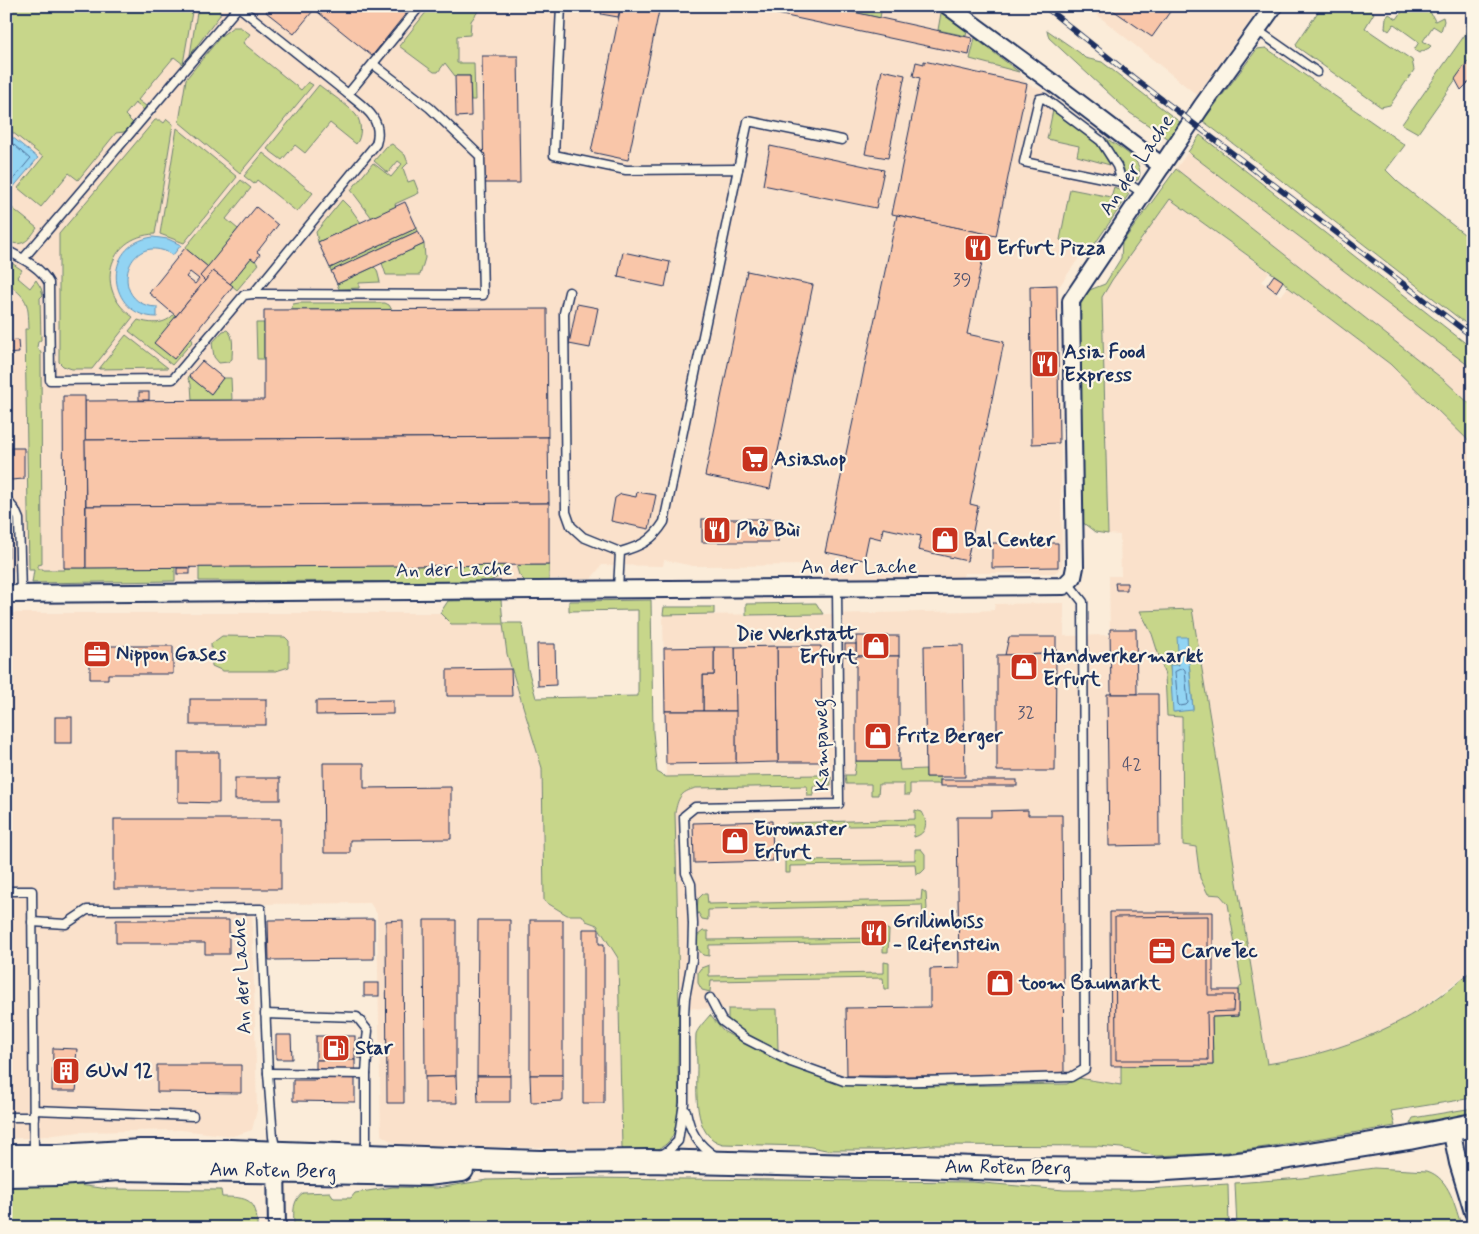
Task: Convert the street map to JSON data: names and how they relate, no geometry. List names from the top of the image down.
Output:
{
  "streets": {
    "main road": ["Am Roten Berg"],
    "street": ["An der Lache"],
    "lane": ["Kampaweg"]
  },
  "crossings": [
    ["An der Lache", "Kampaweg"],
    ["An der Lache", "Am Roten Berg"]
  ],
  "places": {
    "restaurant": [
      "Erfurt Pizza",
      "Asia Food Express",
      "Phở Bùi",
      "Grillimbiss - Reifenstein"
    ],
    "supermarket": ["Asiashop"],
    "shop": [
      "Bal Center",
      "Die Werkstatt Erfurt",
      "Handwerkermarkt Erfurt",
      "Fritz Berger",
      "Euromaster Erfurt",
      "toom Baumarkt"
    ],
    "office": ["Nippon Gases", "CarveTec"],
    "fuel station": ["Star"],
    "building": ["GUW 12"]
  },
  "house_numbers": ["39", "32", "42"]
}
